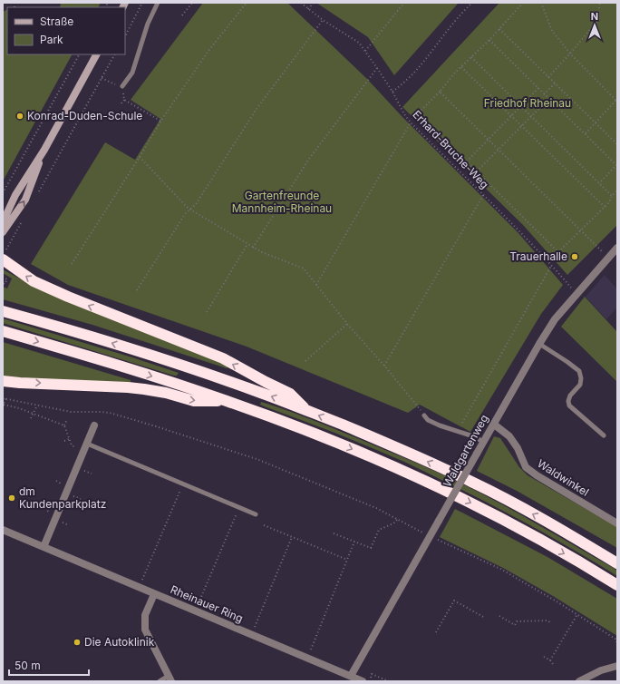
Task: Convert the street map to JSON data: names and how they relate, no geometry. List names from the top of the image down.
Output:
{
  "streets": {
    "street": ["Waldgartenweg", "Waldwinkel", "Rheinauer Ring"],
    "path": ["Erhard-Bruche-Weg"]
  },
  "crossings": [
    ["Erhard-Bruche-Weg", "Waldgartenweg"],
    ["Waldgartenweg", "Waldwinkel"],
    ["Waldgartenweg", "Rheinauer Ring"]
  ],
  "parks": ["Friedhof Rheinau", "Gartenfreunde Mannheim-Rheinau"],
  "places": [
    "Konrad-Duden-Schule",
    "Trauerhalle",
    "dm Kundenparkplatz",
    "Die Autoklinik"
  ],
  "legend": ["Straße", "Park"],
  "scale_bar": "50 m",
  "north": "top"
}
